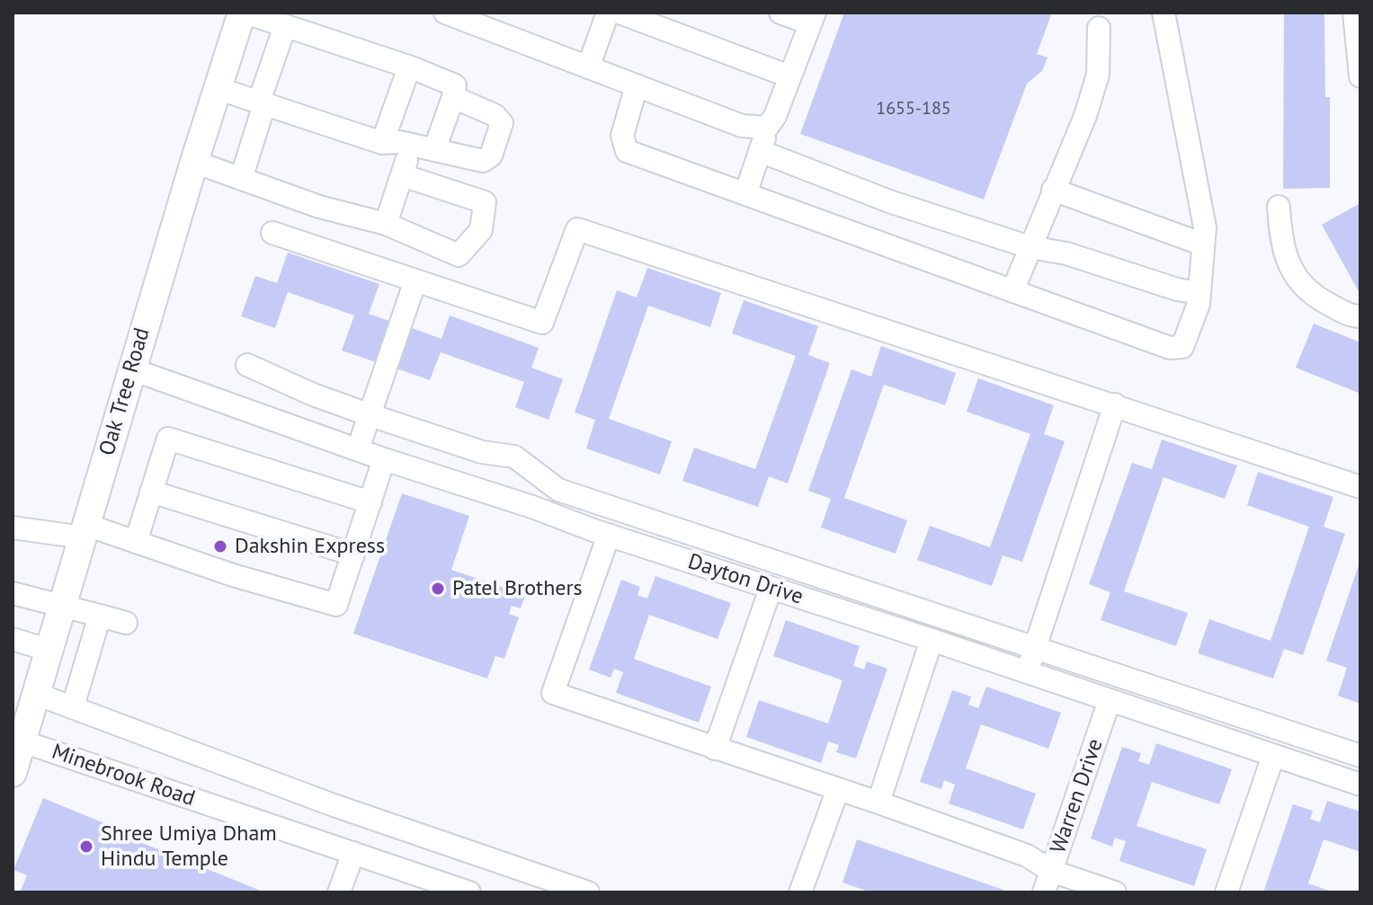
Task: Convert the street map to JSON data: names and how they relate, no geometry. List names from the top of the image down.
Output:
{
  "streets": {
    "main road": ["Oak Tree Road"],
    "street": ["Dayton Drive", "Minebrook Road", "Warren Drive"]
  },
  "crossings": [
    ["Oak Tree Road", "Dayton Drive"],
    ["Oak Tree Road", "Minebrook Road"],
    ["Dayton Drive", "Warren Drive"]
  ],
  "places": ["Dakshin Express", "Patel Brothers", "Shree Umiya Dham Hindu Temple"],
  "house_numbers": ["1655-185"]
}
